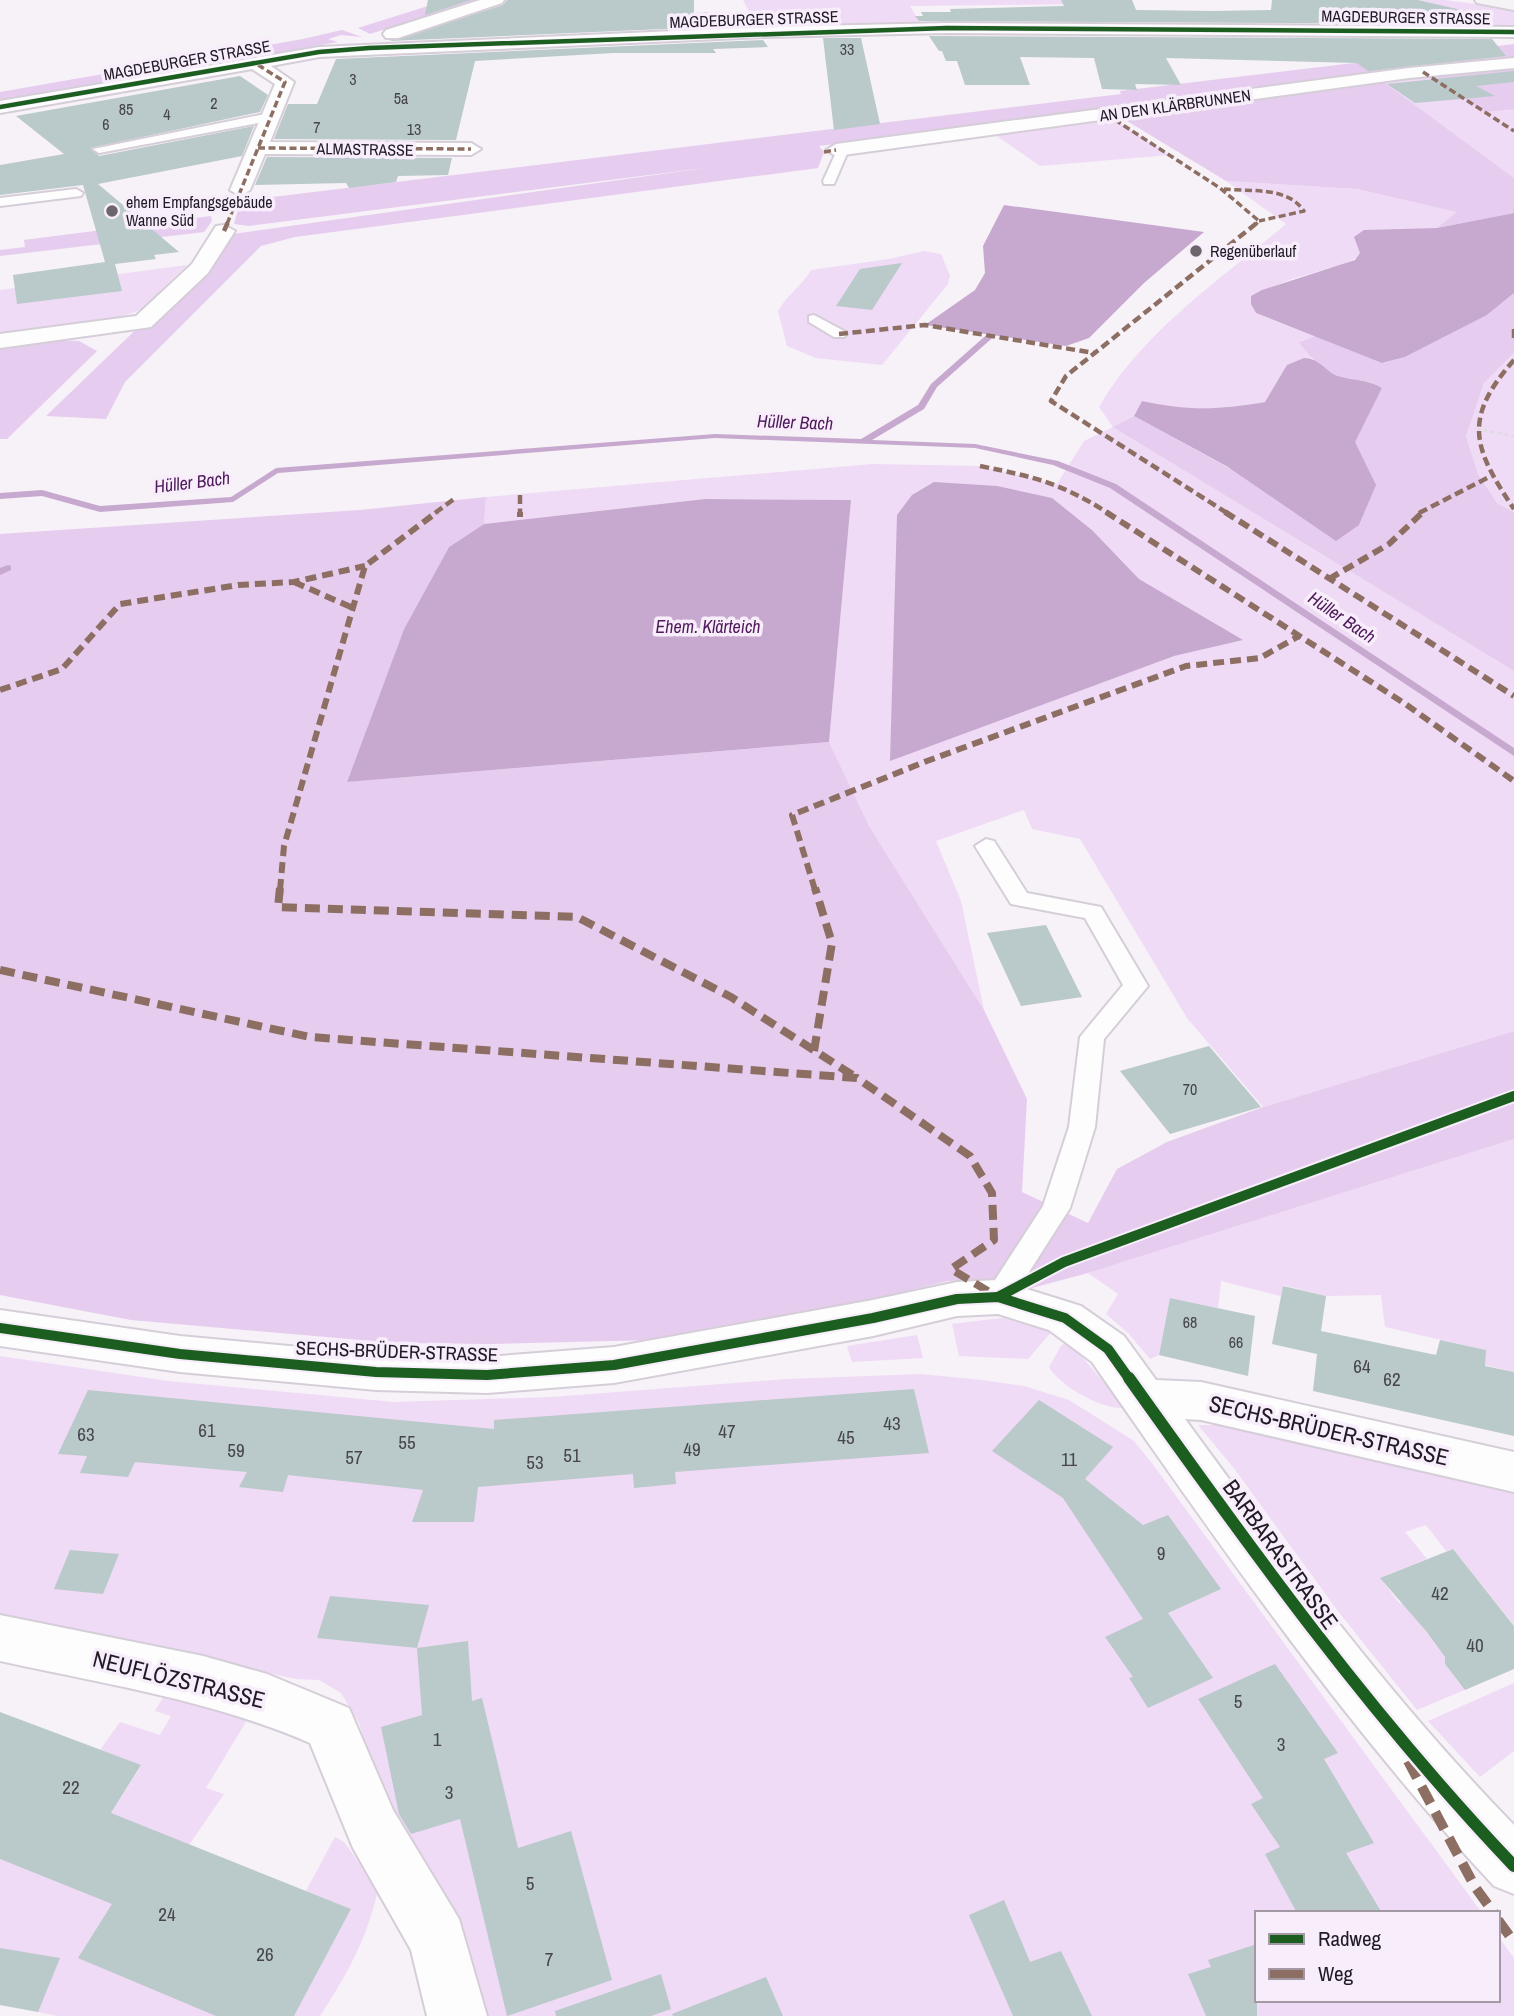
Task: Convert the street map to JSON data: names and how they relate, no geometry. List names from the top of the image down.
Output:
{
  "streets": {
    "street": [
      "MAGDEBURGER STRASSE",
      "AN DEN KLÄRBRUNNEN",
      "ALMASTRASSE",
      "SECHS-BRÜDER-STRASSE",
      "BARBARASTRASSE",
      "NEUFLÖZSTRASSE"
    ]
  },
  "crossings": [
    ["SECHS-BRÜDER-STRASSE", "BARBARASTRASSE"]
  ],
  "water": ["Hüller Bach", "Ehem. Klärteich"],
  "places": ["ehem Empfangsgebäude Wanne Süd", "Regenüberlauf"],
  "house_numbers": [
    "33",
    "3",
    "5a",
    "2",
    "85",
    "4",
    "6",
    "7",
    "13",
    "70",
    "68",
    "66",
    "64",
    "62",
    "43",
    "61",
    "47",
    "63",
    "45",
    "55",
    "49",
    "59",
    "51",
    "57",
    "11",
    "53",
    "9",
    "42",
    "40",
    "5",
    "1",
    "3",
    "22",
    "3",
    "5",
    "24",
    "26",
    "7"
  ],
  "legend": ["Radweg", "Weg"]
}
